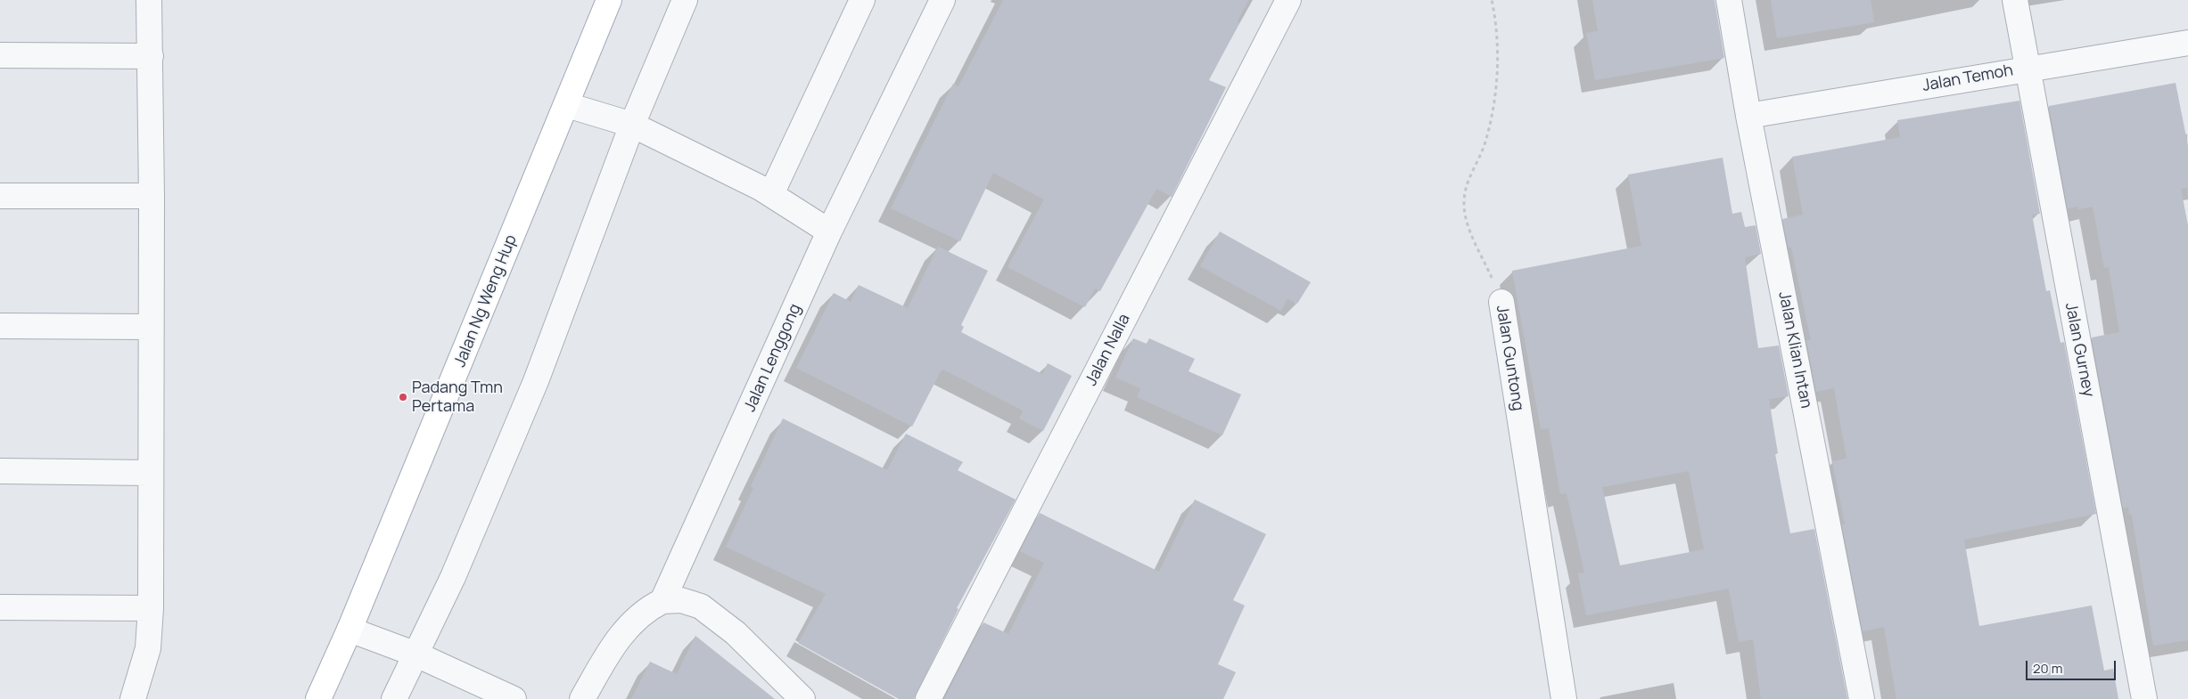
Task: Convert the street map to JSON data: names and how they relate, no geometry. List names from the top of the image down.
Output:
{
  "streets": {
    "main road": ["Jalan Ng Weng Hup"],
    "street": [
      "Jalan Temoh",
      "Jalan Nalla",
      "Jalan Klian Intan",
      "Jalan Gurney",
      "Jalan Lenggong",
      "Jalan Guntong"
    ]
  },
  "crossings": [
    ["Jalan Temoh", "Jalan Klian Intan"],
    ["Jalan Temoh", "Jalan Gurney"]
  ],
  "places": ["Padang Tmn Pertama"],
  "scale_bar": "20 m"
}
